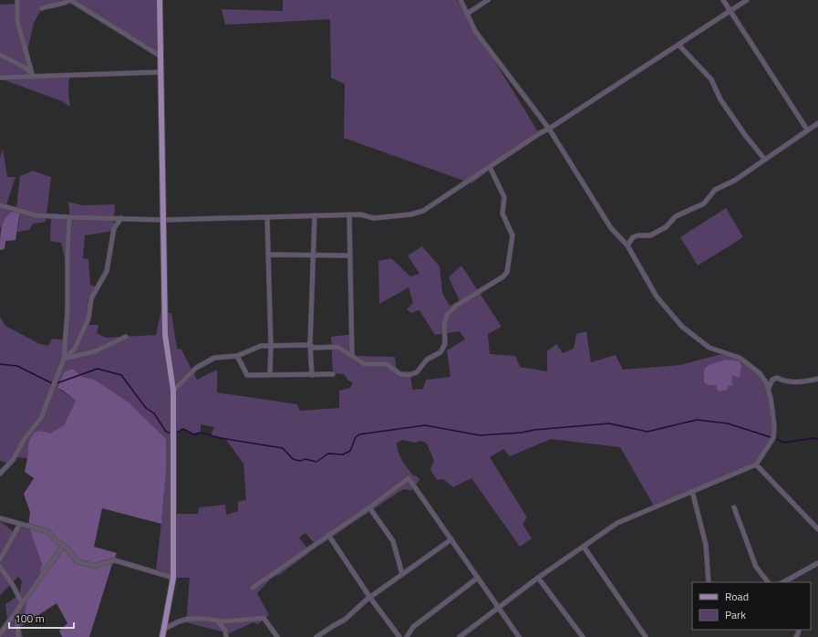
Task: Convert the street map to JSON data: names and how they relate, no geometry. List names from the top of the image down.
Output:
{
  "legend": ["Road", "Park"],
  "scale_bar": "100 m"
}
